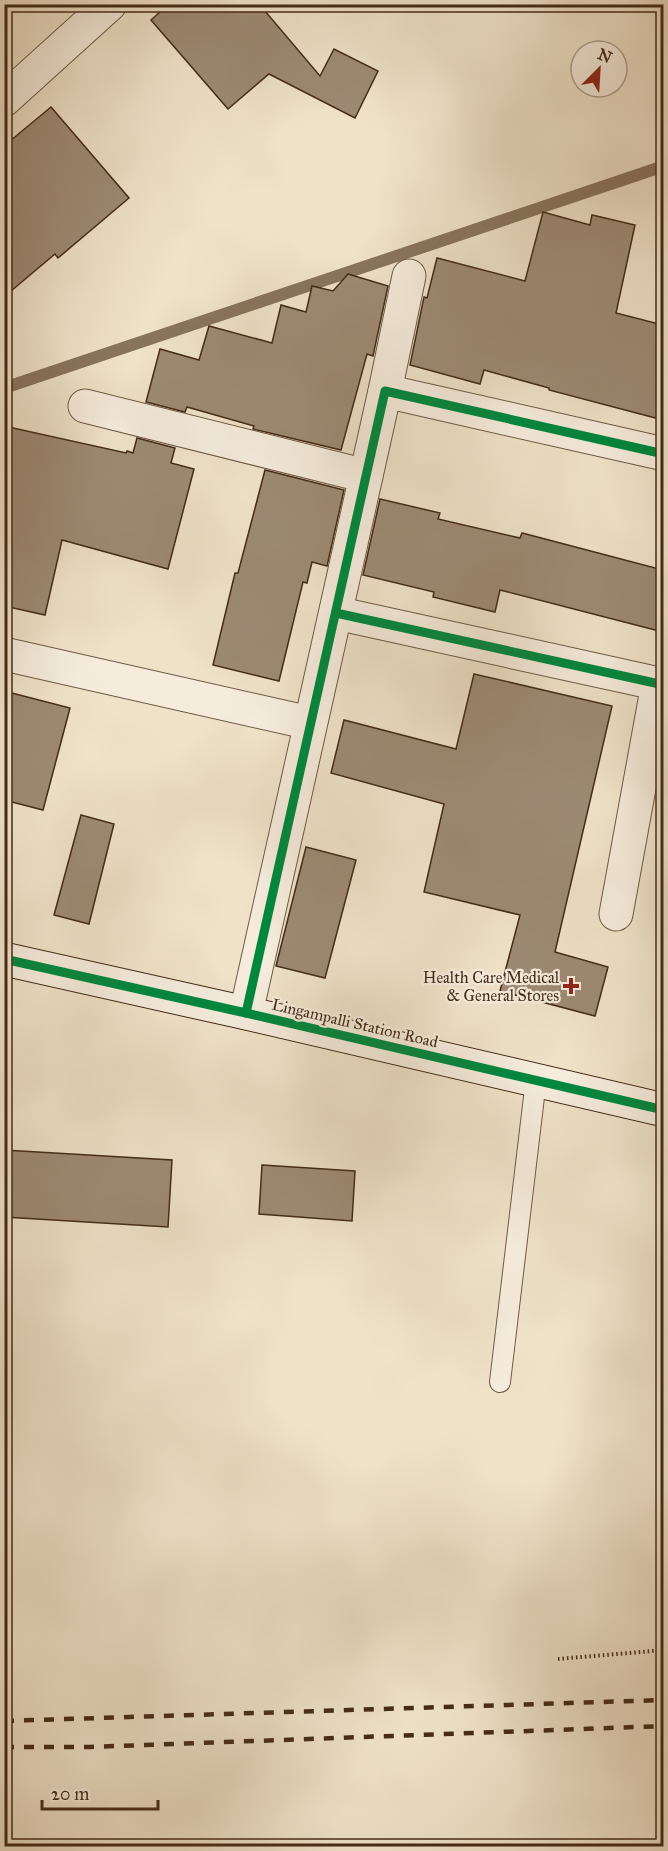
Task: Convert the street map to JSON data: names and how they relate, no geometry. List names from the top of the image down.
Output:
{
  "streets": {
    "street": ["Lingampalli Station Road"]
  },
  "places": {
    "health": ["Health Care Medical & General Stores"]
  },
  "scale_bar": "20 m",
  "north": "top right"
}
